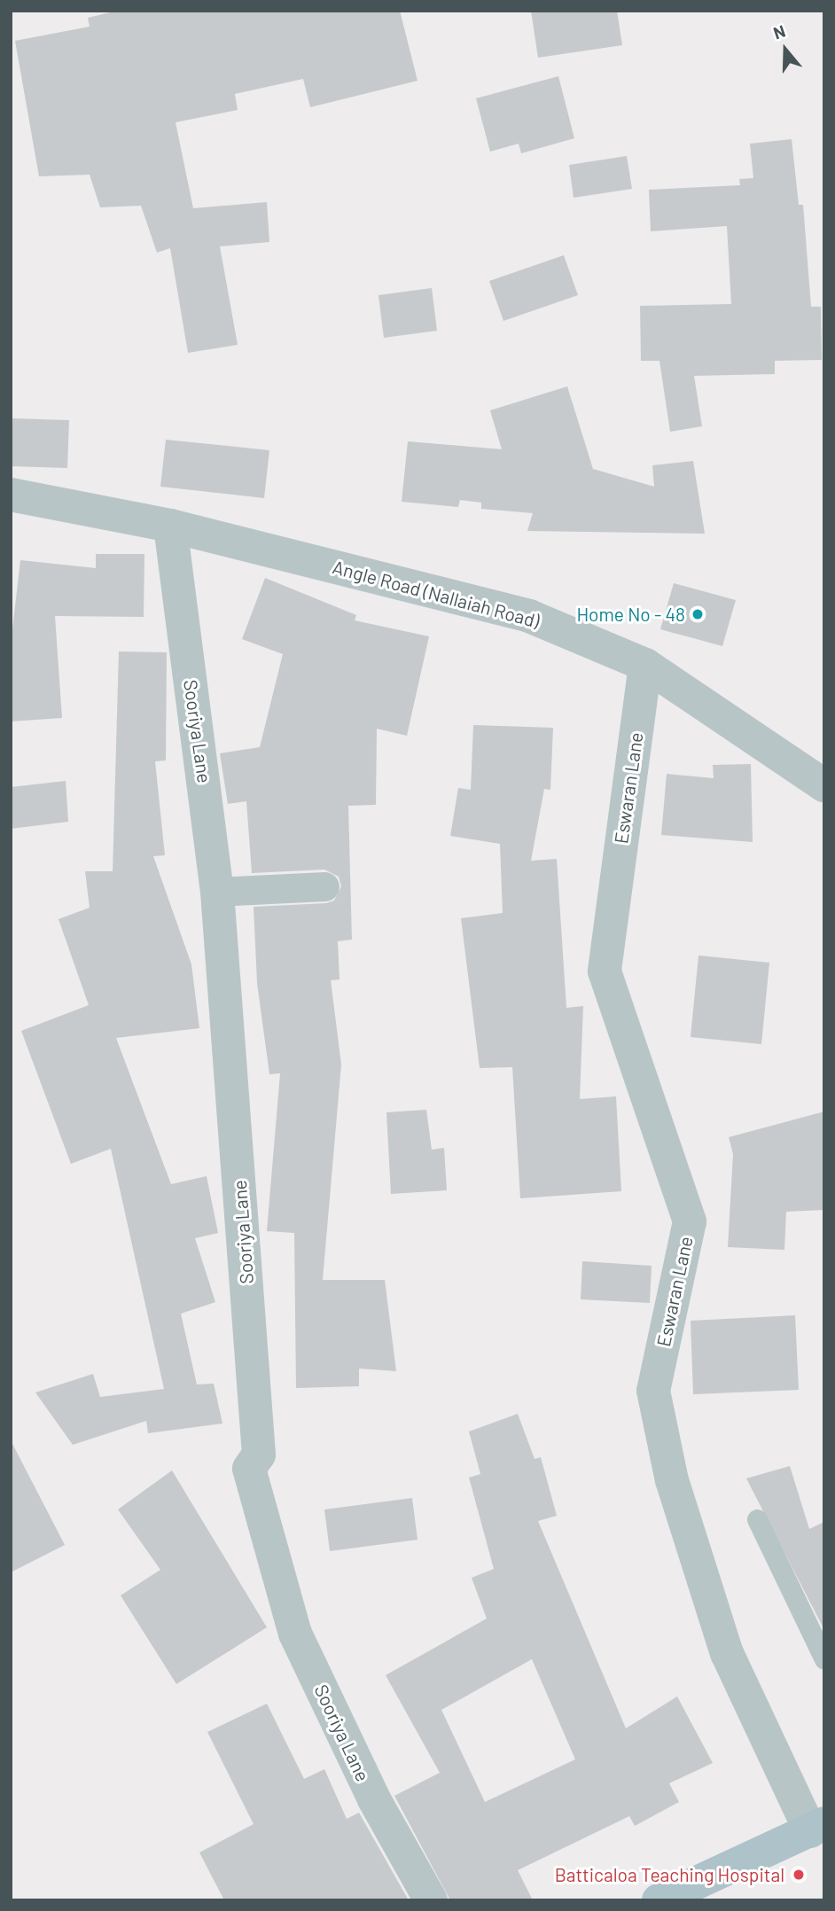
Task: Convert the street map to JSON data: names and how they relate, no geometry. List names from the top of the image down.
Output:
{
  "streets": {
    "street": ["Angle Road (Nallaiah Road)", "Sooriya Lane", "Eswaran Lane"]
  },
  "crossings": [
    ["Angle Road (Nallaiah Road)", "Sooriya Lane"],
    ["Angle Road (Nallaiah Road)", "Eswaran Lane"]
  ],
  "places": ["Home No - 48", "Batticaloa Teaching Hospital"],
  "north": "top"
}
